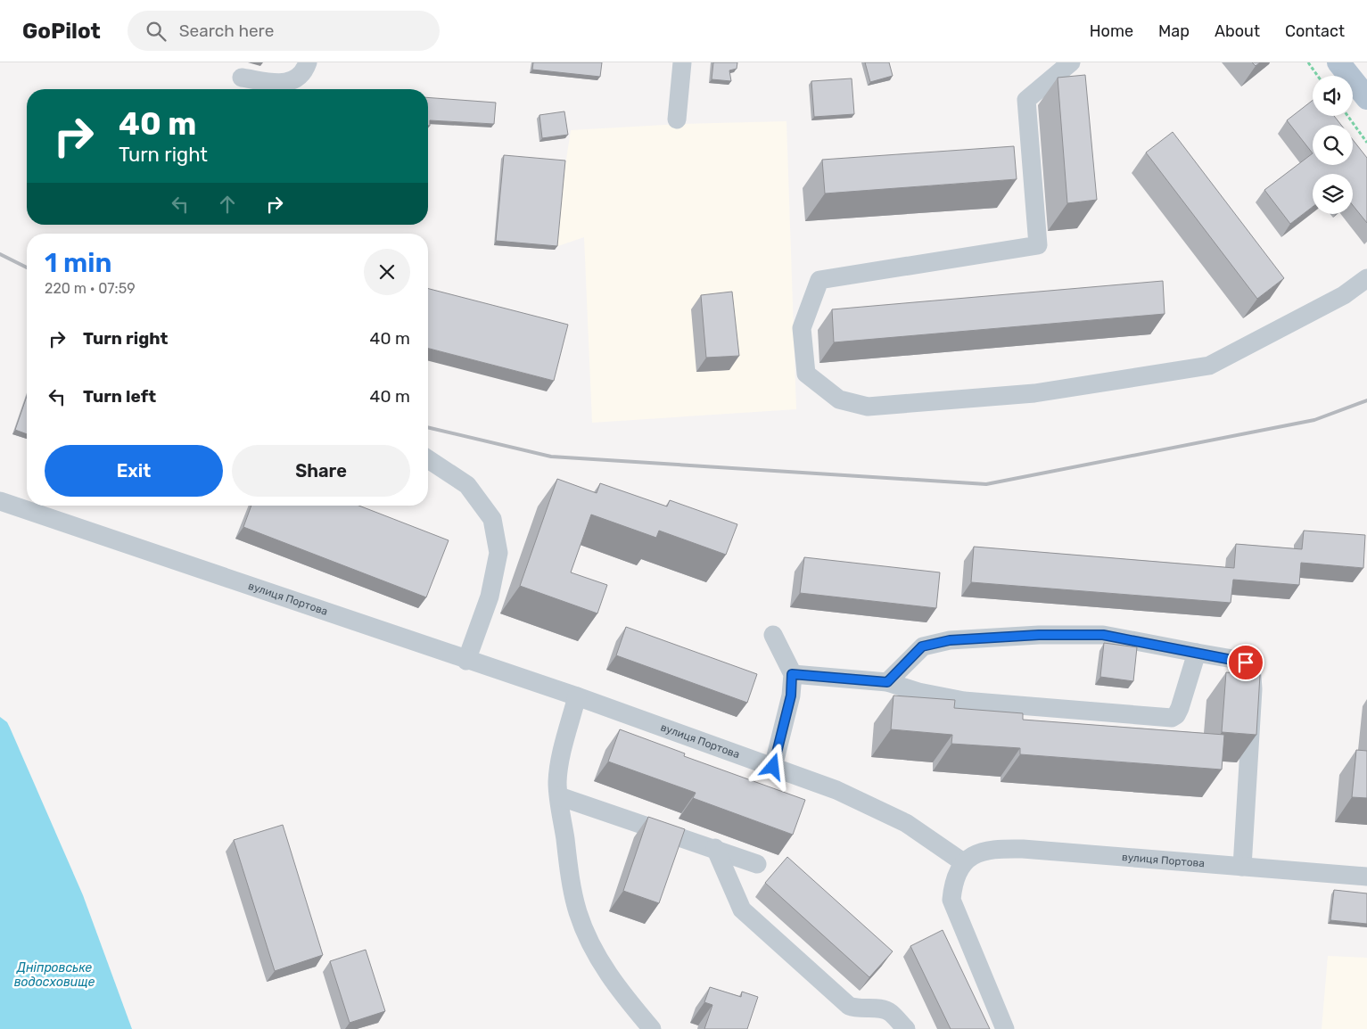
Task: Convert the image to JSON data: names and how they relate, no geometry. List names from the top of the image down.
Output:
{
  "streets": {
    "street": ["вулиця Портова"]
  },
  "water": ["Дніпровське водосховище"],
  "page": {
    "header": "GoPilot",
    "search": "Search here",
    "nav": [
      "Home",
      "Map",
      "About",
      "Contact"
    ],
    "turn": ["40 m", "Turn right"],
    "heading": ["1 min", "220 m · 07:59"],
    "list": [
      {
        "name": "Turn right",
        "value": "40 m"
      },
      {
        "name": "Turn left",
        "value": "40 m"
      }
    ],
    "buttons": ["Exit", "Share"]
  }
}
